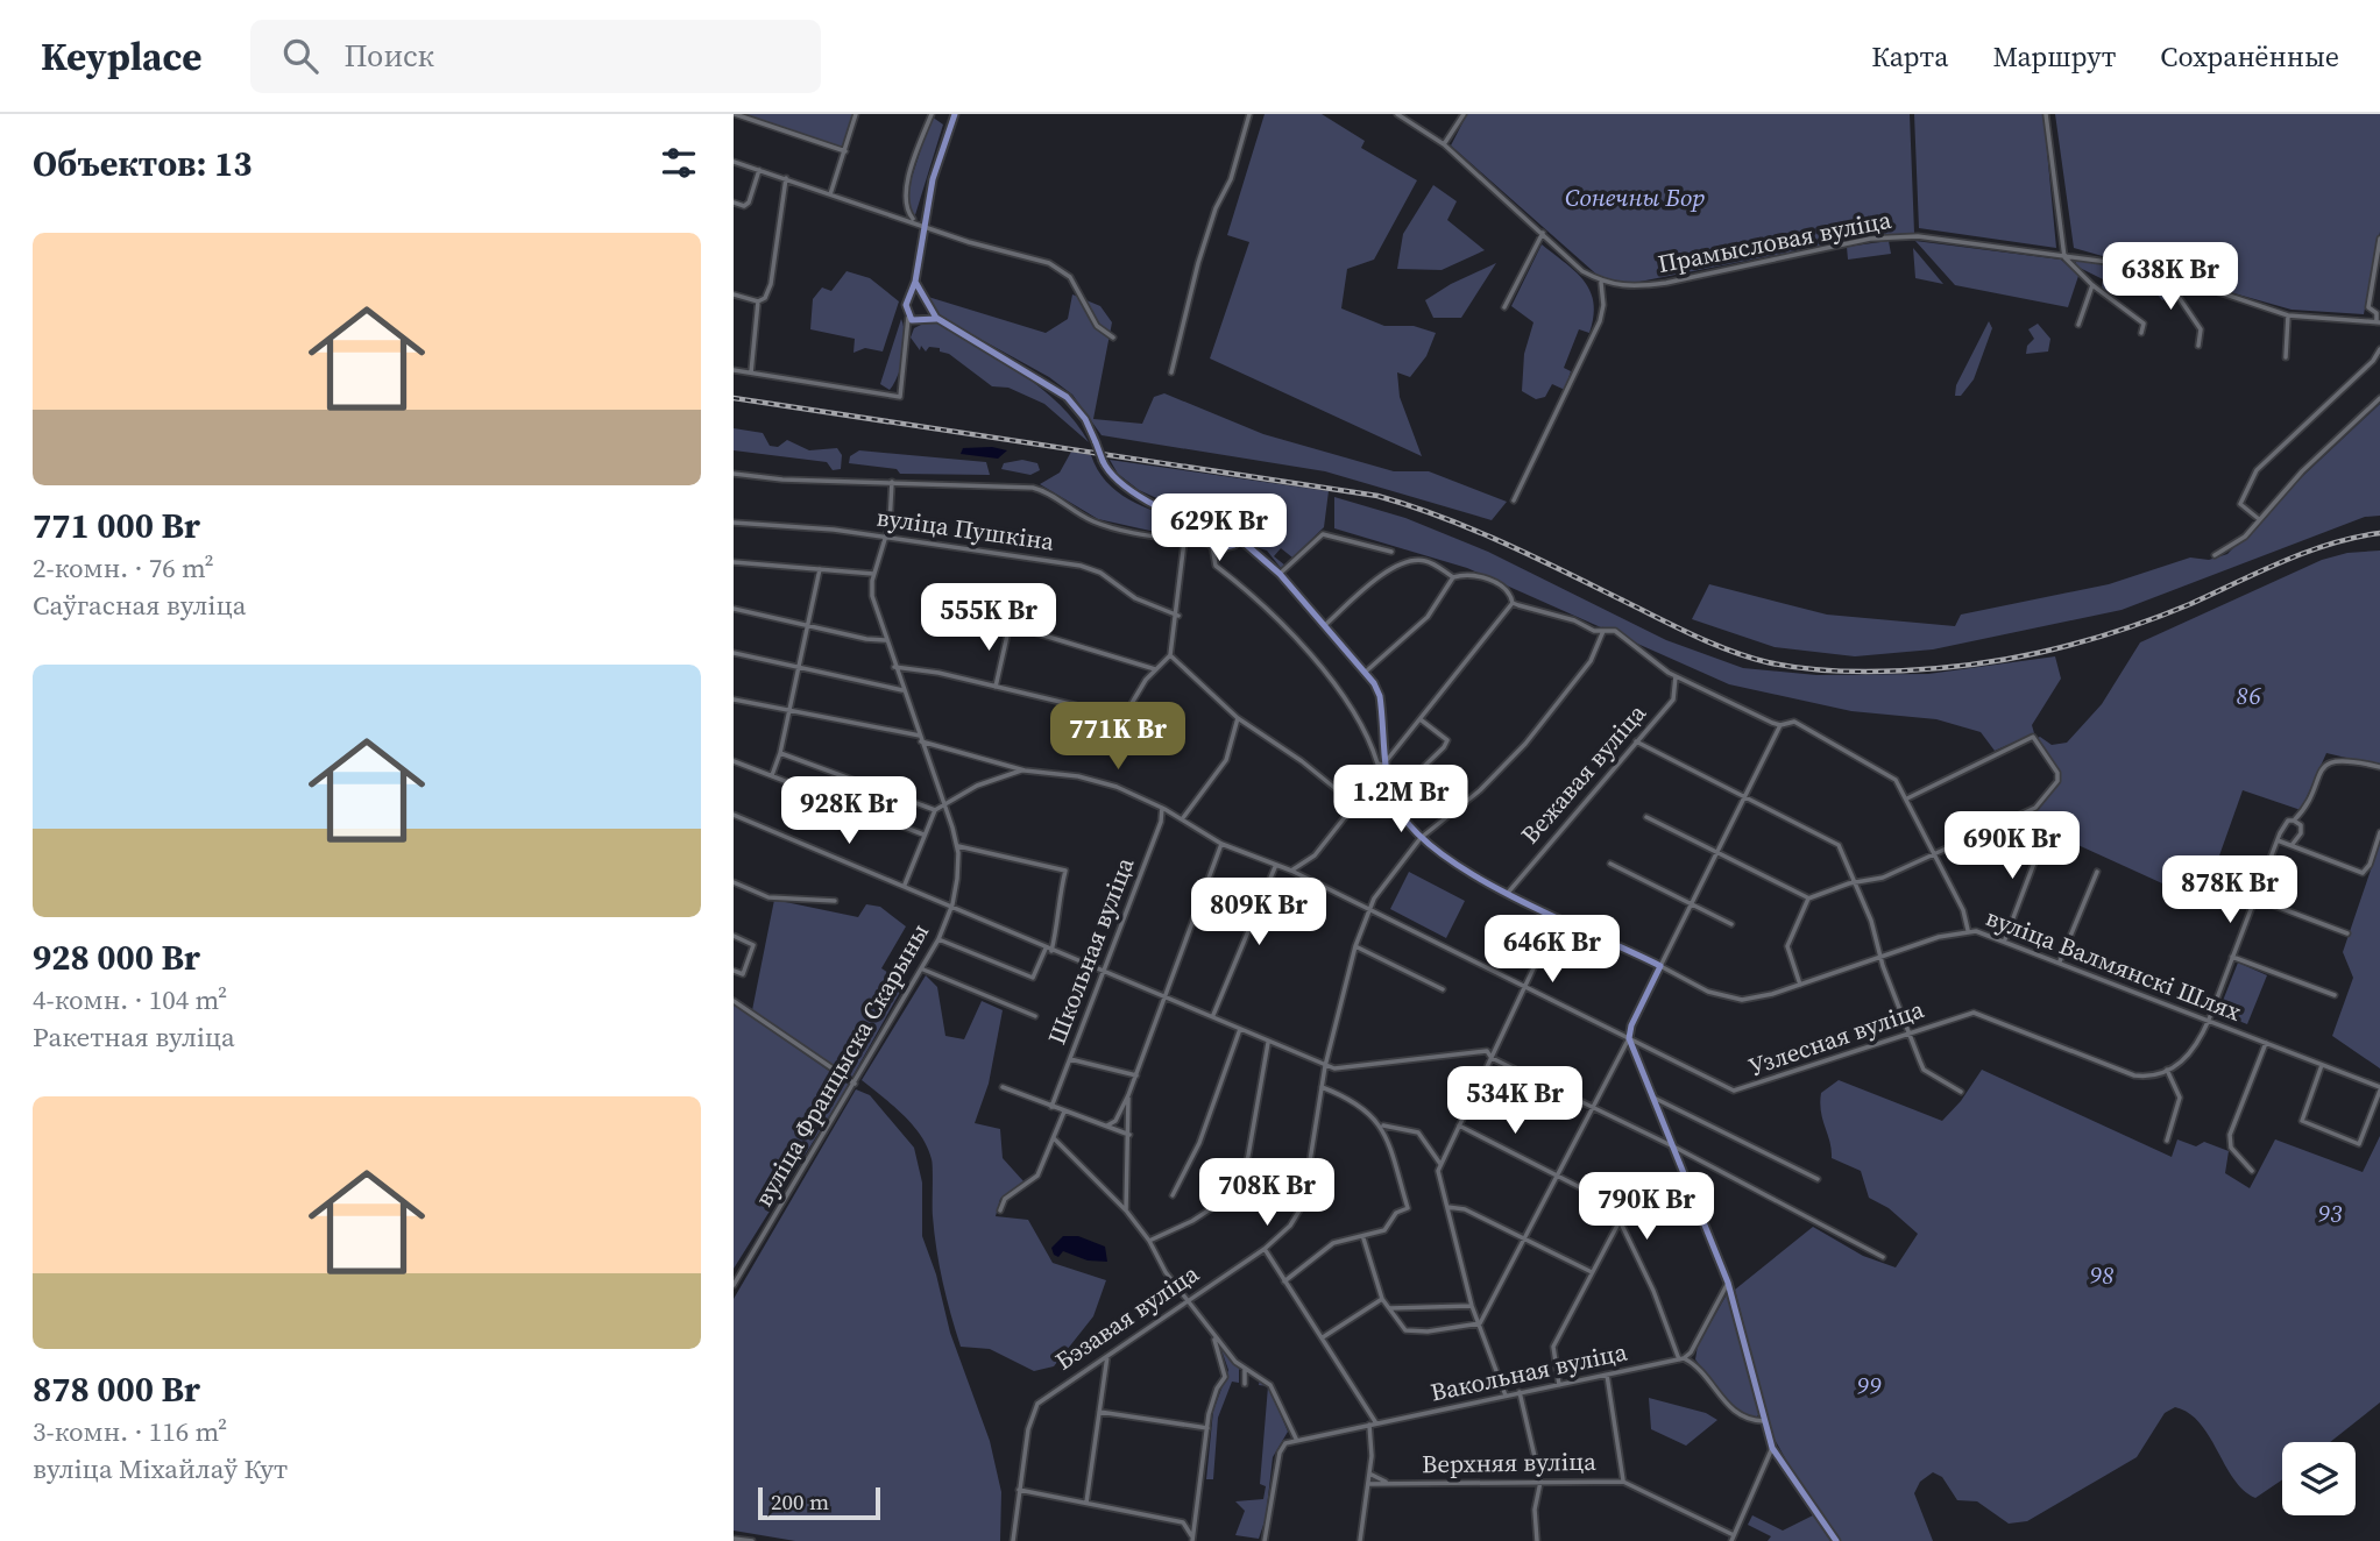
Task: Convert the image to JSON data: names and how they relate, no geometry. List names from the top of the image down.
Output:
{
  "streets": {
    "main road": ["вуліца Валмянскі Шлях"],
    "street": [
      "Прамысловая вуліца",
      "вуліца Пушкіна",
      "Вежавая вуліца",
      "Школьная вуліца",
      "Узлесная вуліца",
      "вуліца Францыска Скарыны",
      "Бэзавая вуліца",
      "Вакольная вуліца",
      "Верхняя вуліца"
    ]
  },
  "crossings": [
    ["вуліца Пушкіна", "вуліца Францыска Скарыны"],
    ["Вежавая вуліца", "вуліца Валмянскі Шлях"],
    ["Школьная вуліца", "Узлесная вуліца"],
    ["вуліца Валмянскі Шлях", "Бэзавая вуліца"],
    ["Узлесная вуліца", "Бэзавая вуліца"]
  ],
  "parks": [
    "Сонечны Бор",
    "86",
    "93",
    "98",
    "99"
  ],
  "scale_bar": "200 m",
  "page": {
    "header": "Keyplace",
    "search": "Поиск",
    "nav": ["Карта", "Маршрут", "Сохранённые"],
    "heading": "Объектов: 13",
    "list": [
      {
        "name": "771 000 Br",
        "note": "2-комн. · 76 m² · Саўгасная вуліца"
      },
      {
        "name": "928 000 Br",
        "note": "4-комн. · 104 m² · Ракетная вуліца"
      },
      {
        "name": "878 000 Br",
        "note": "3-комн. · 116 m² · вуліца Міхайлаў Кут"
      }
    ],
    "price": [
      "638K Br",
      "629K Br",
      "555K Br",
      "771K Br",
      "1.2M Br",
      "928K Br",
      "690K Br",
      "878K Br",
      "809K Br",
      "646K Br",
      "534K Br",
      "708K Br",
      "790K Br"
    ],
    "scale": "200 m"
  }
}
